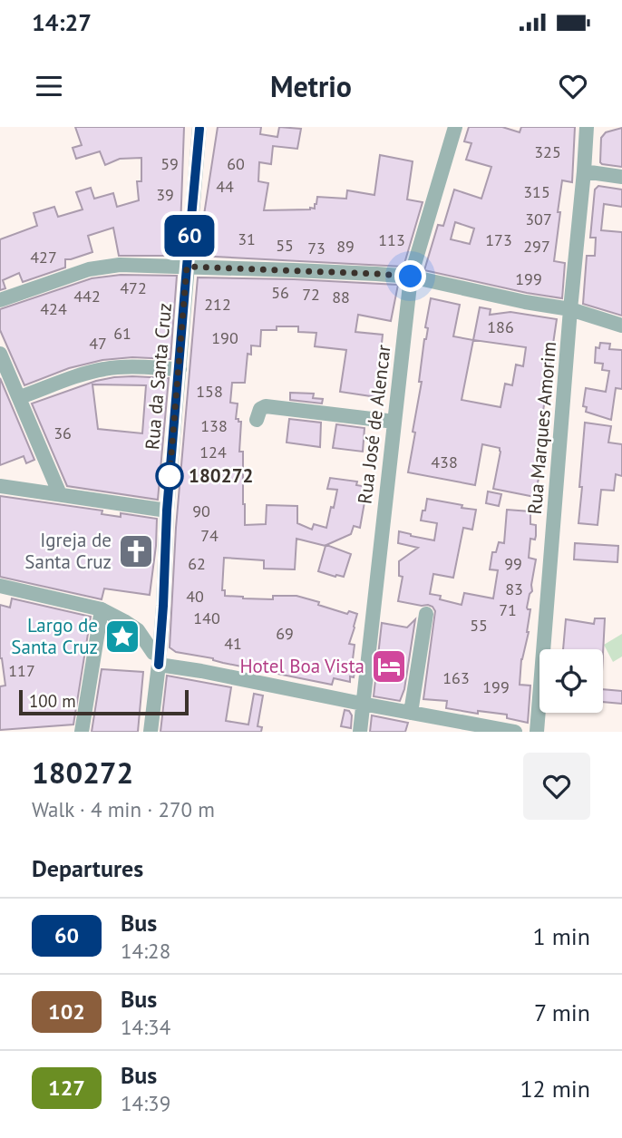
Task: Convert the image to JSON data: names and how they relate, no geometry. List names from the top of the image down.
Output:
{
  "streets": {
    "street": ["Rua da Santa Cruz", "Rua José de Alencar", "Rua Marques Amorim"]
  },
  "places": {
    "other": ["180272"],
    "church": ["Igreja de Santa Cruz"],
    "place": ["Largo de Santa Cruz"],
    "hotel": ["Hotel Boa Vista"]
  },
  "lines": ["bus line 60"],
  "house_numbers": [
    "325",
    "59",
    "60",
    "44",
    "315",
    "39",
    "307",
    "31",
    "113",
    "173",
    "55",
    "89",
    "297",
    "73",
    "427",
    "199",
    "472",
    "56",
    "72",
    "442",
    "88",
    "212",
    "424",
    "186",
    "61",
    "190",
    "47",
    "158",
    "138",
    "36",
    "124",
    "438",
    "90",
    "74",
    "62",
    "99",
    "83",
    "40",
    "71",
    "140",
    "55",
    "69",
    "41",
    "117",
    "163",
    "199"
  ],
  "scale_bar": "100 m",
  "page": {
    "status": "14:27",
    "header": "Metrio",
    "on_map": "60",
    "scale": "100 m",
    "heading": [
      ["180272", "Walk · 4 min · 270 m"],
      "Departures"
    ],
    "list": [
      {
        "mark": "60",
        "name": "Bus",
        "note": "14:28",
        "value": "1 min"
      },
      {
        "mark": "102",
        "name": "Bus",
        "note": "14:34",
        "value": "7 min"
      },
      {
        "mark": "127",
        "name": "Bus",
        "note": "14:39",
        "value": "12 min"
      }
    ]
  }
}
